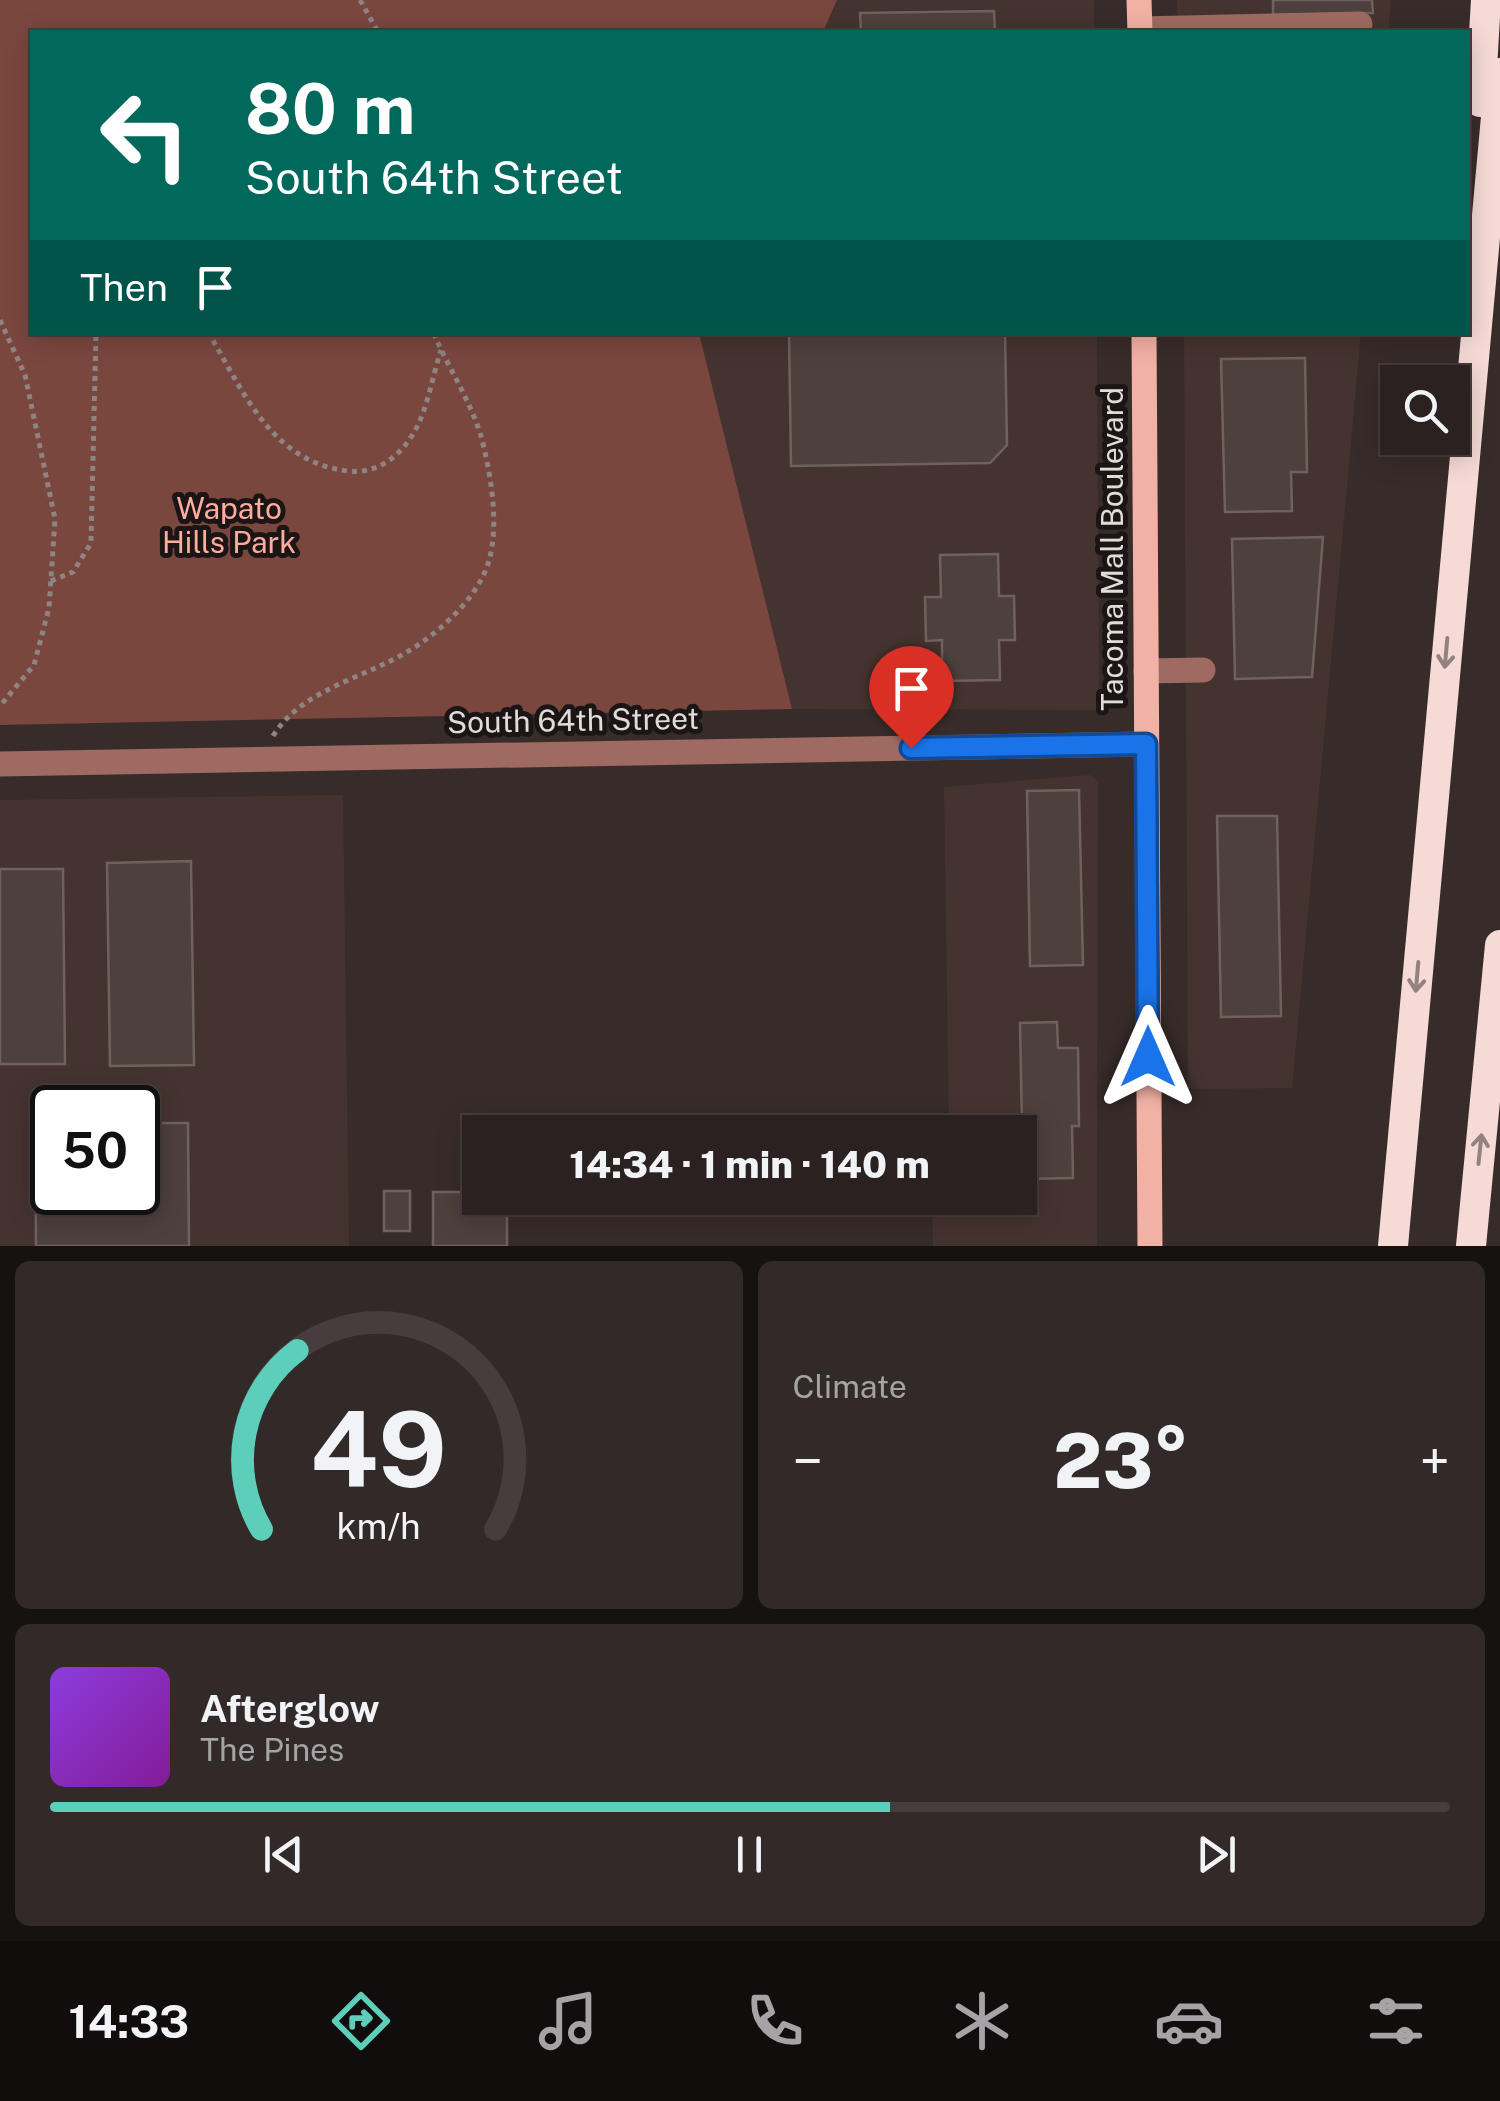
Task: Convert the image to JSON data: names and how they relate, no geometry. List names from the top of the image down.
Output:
{
  "streets": {
    "main road": ["Tacoma Mall Boulevard"],
    "street": ["South 64th Street"]
  },
  "crossings": [
    ["Tacoma Mall Boulevard", "South 64th Street"]
  ],
  "parks": ["Wapato Hills Park"],
  "page": {
    "turn": ["80 m", "South 64th Street"],
    "then": "Then",
    "limit": "50",
    "trip": "14:34 · 1 min · 140 m",
    "tile": "Climate",
    "heat": ["−", "23°", "+"],
    "song": ["Afterglow", "The Pines"],
    "tabs": "14:33",
    "gauge": ["49", "km/h"]
  }
}
